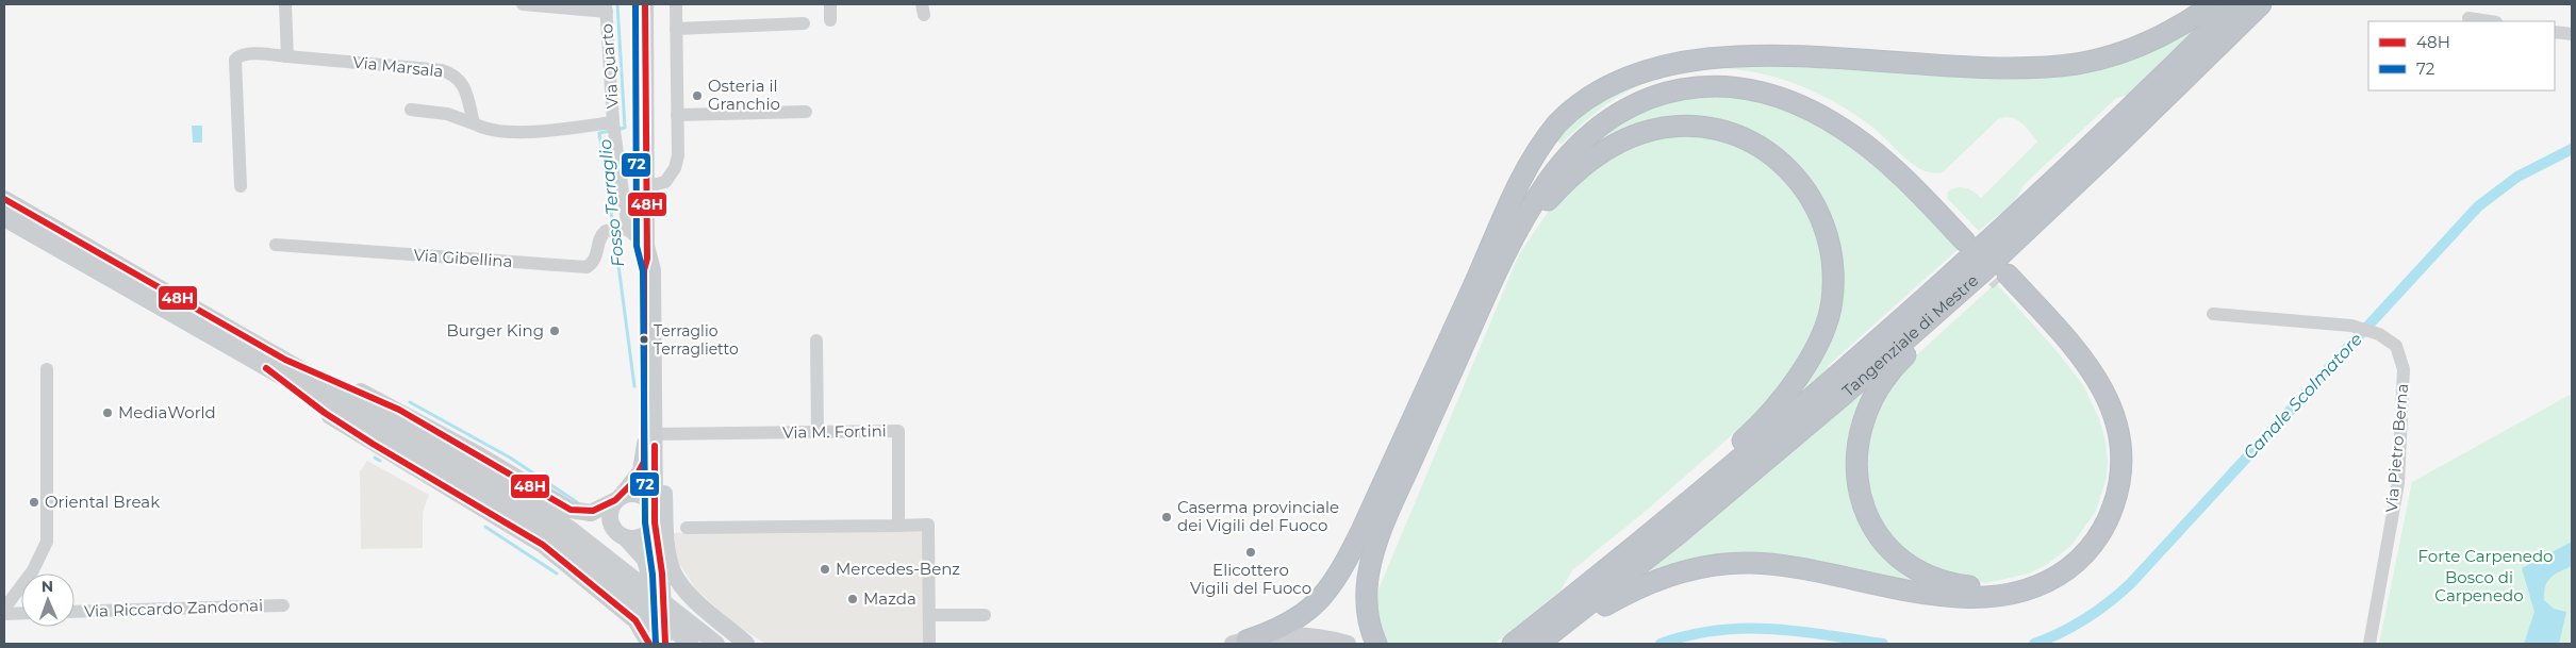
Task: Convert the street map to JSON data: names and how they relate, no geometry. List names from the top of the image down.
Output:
{
  "streets": {
    "highway": ["Tangenziale di Mestre"],
    "street": [
      "Via Quarto",
      "Via Marsala",
      "Via Gibellina",
      "Via M. Fortini",
      "Via Pietro Berna",
      "Via Riccardo Zandonai"
    ]
  },
  "crossings": [
    ["Via Quarto", "Via Gibellina"]
  ],
  "water": ["Fosso Terraglio", "Canale Scolmatore"],
  "parks": ["Forte Carpenedo", "Bosco di Carpenedo"],
  "places": [
    "Osteria il Granchio",
    "Burger King",
    "Terraglio Terraglietto",
    "MediaWorld",
    "Oriental Break",
    "Caserma provinciale dei Vigili del Fuoco",
    "Elicottero Vigili del Fuoco",
    "Mercedes-Benz",
    "Mazda"
  ],
  "lines": ["transit line 48H", "transit line 72"],
  "legend": ["48H", "72"],
  "north": "top"
}
